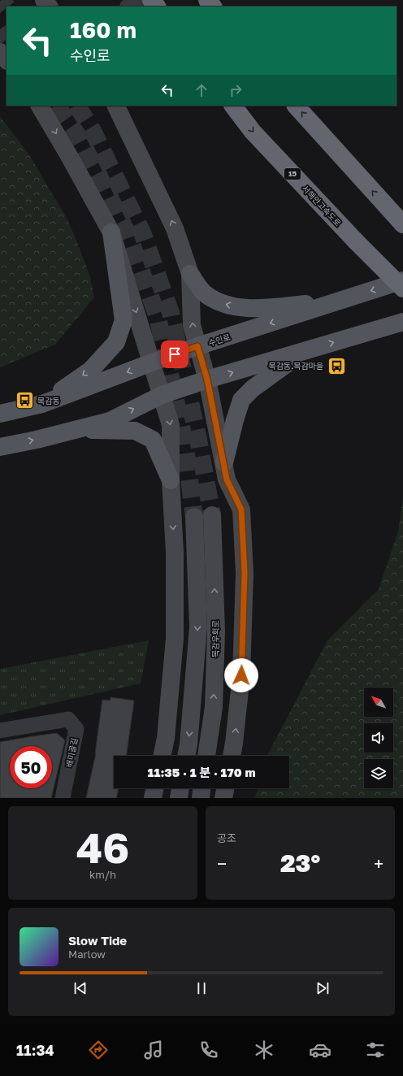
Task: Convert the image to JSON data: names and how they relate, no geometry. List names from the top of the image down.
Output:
{
  "streets": {
    "highway": ["15", "서해안고속도로"],
    "main road": ["수인로", "목감우회로"],
    "street": ["배미골길"]
  },
  "places": {
    "bus stop": ["목감동.목감마을", "목감동"]
  },
  "north": "top left",
  "page": {
    "turn": ["160 m", "수인로"],
    "limit": "50",
    "trip": "11:35 · 1 분 · 170 m",
    "tile": [
      ["46", "km/h"],
      "공조"
    ],
    "heat": ["−", "23°", "+"],
    "song": ["Slow Tide", "Marlow"],
    "tabs": "11:34"
  }
}
